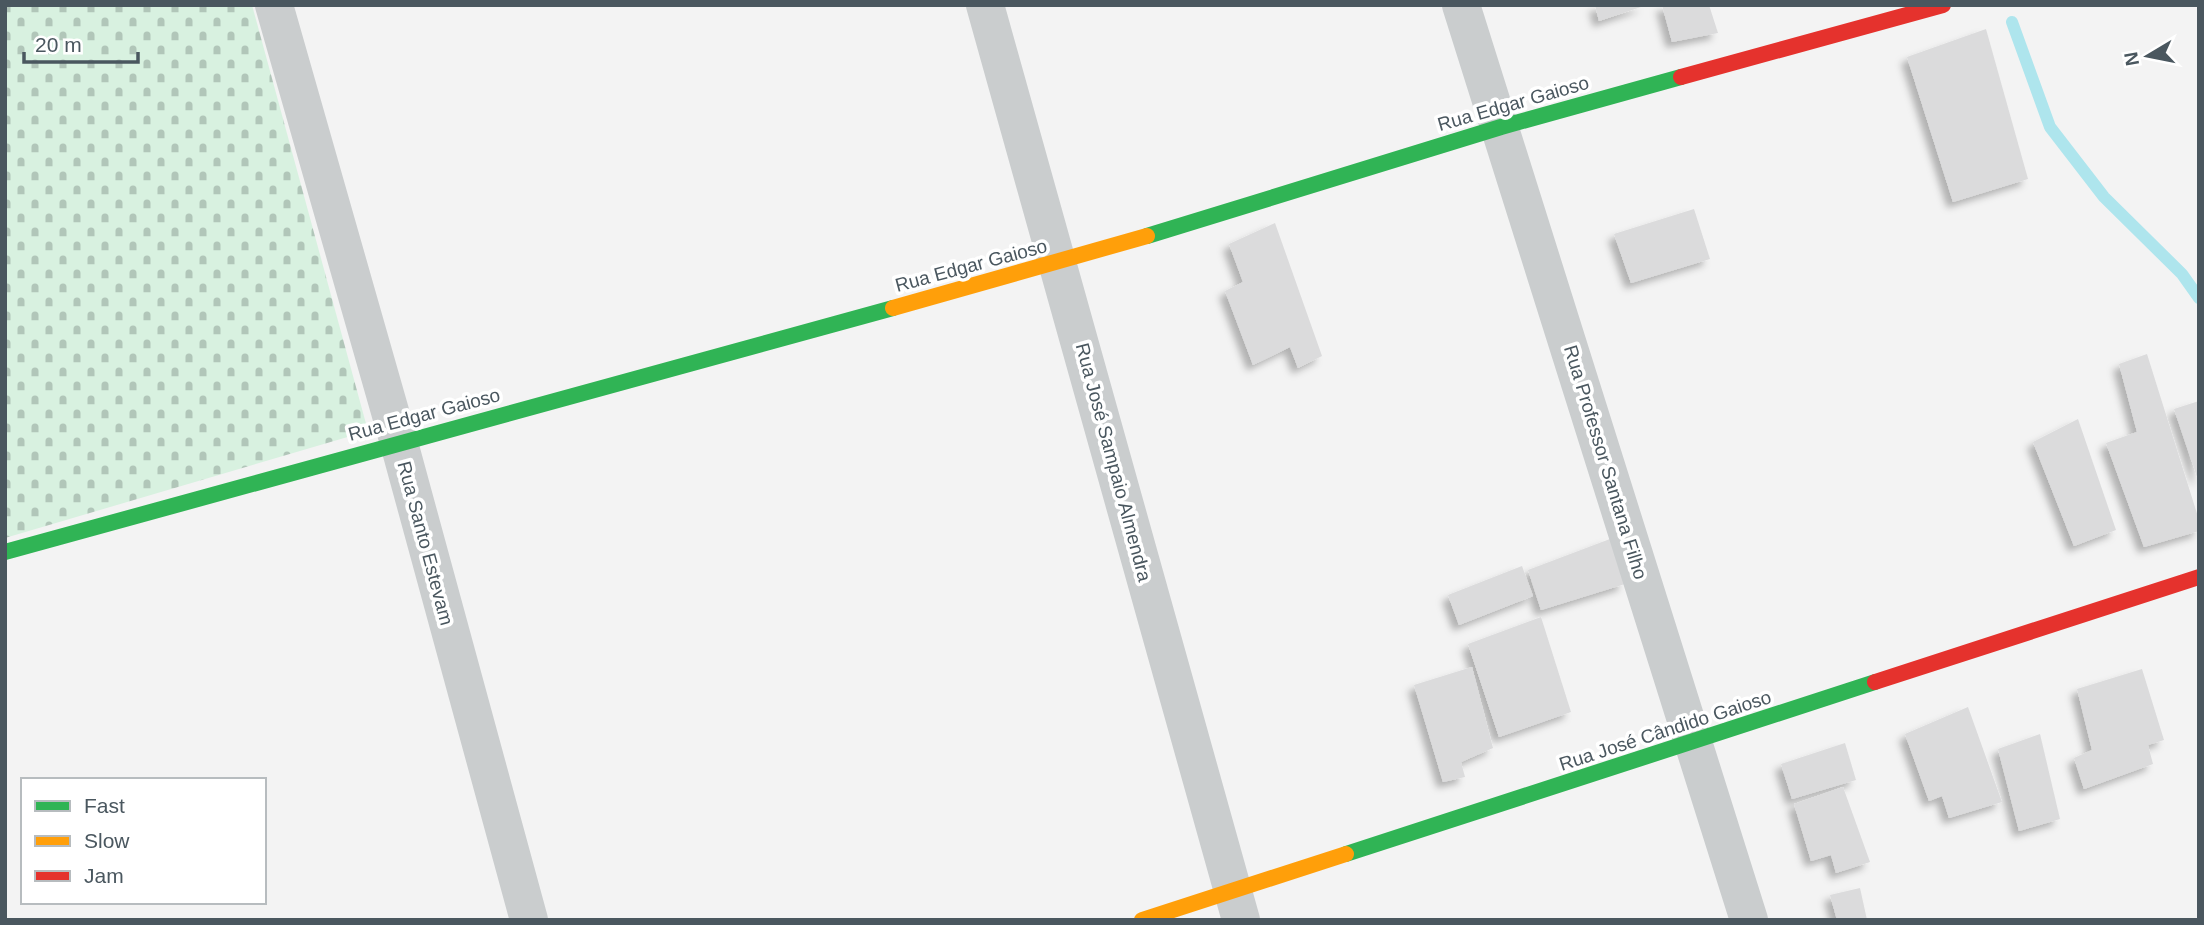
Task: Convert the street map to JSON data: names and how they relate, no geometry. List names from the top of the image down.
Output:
{
  "streets": {
    "main road": ["Rua Edgar Gaioso", "Rua José Cândido Gaioso"],
    "street": ["Rua José Sampaio Almendra", "Rua Professor Santana Filho", "Rua Santo Estevam"]
  },
  "crossings": [
    ["Rua Edgar Gaioso", "Rua José Sampaio Almendra"],
    ["Rua Edgar Gaioso", "Rua Professor Santana Filho"],
    ["Rua Edgar Gaioso", "Rua Santo Estevam"],
    ["Rua José Sampaio Almendra", "Rua José Cândido Gaioso"],
    ["Rua Professor Santana Filho", "Rua José Cândido Gaioso"]
  ],
  "legend": ["Fast", "Slow", "Jam"],
  "scale_bar": "20 m",
  "north": "left"
}
